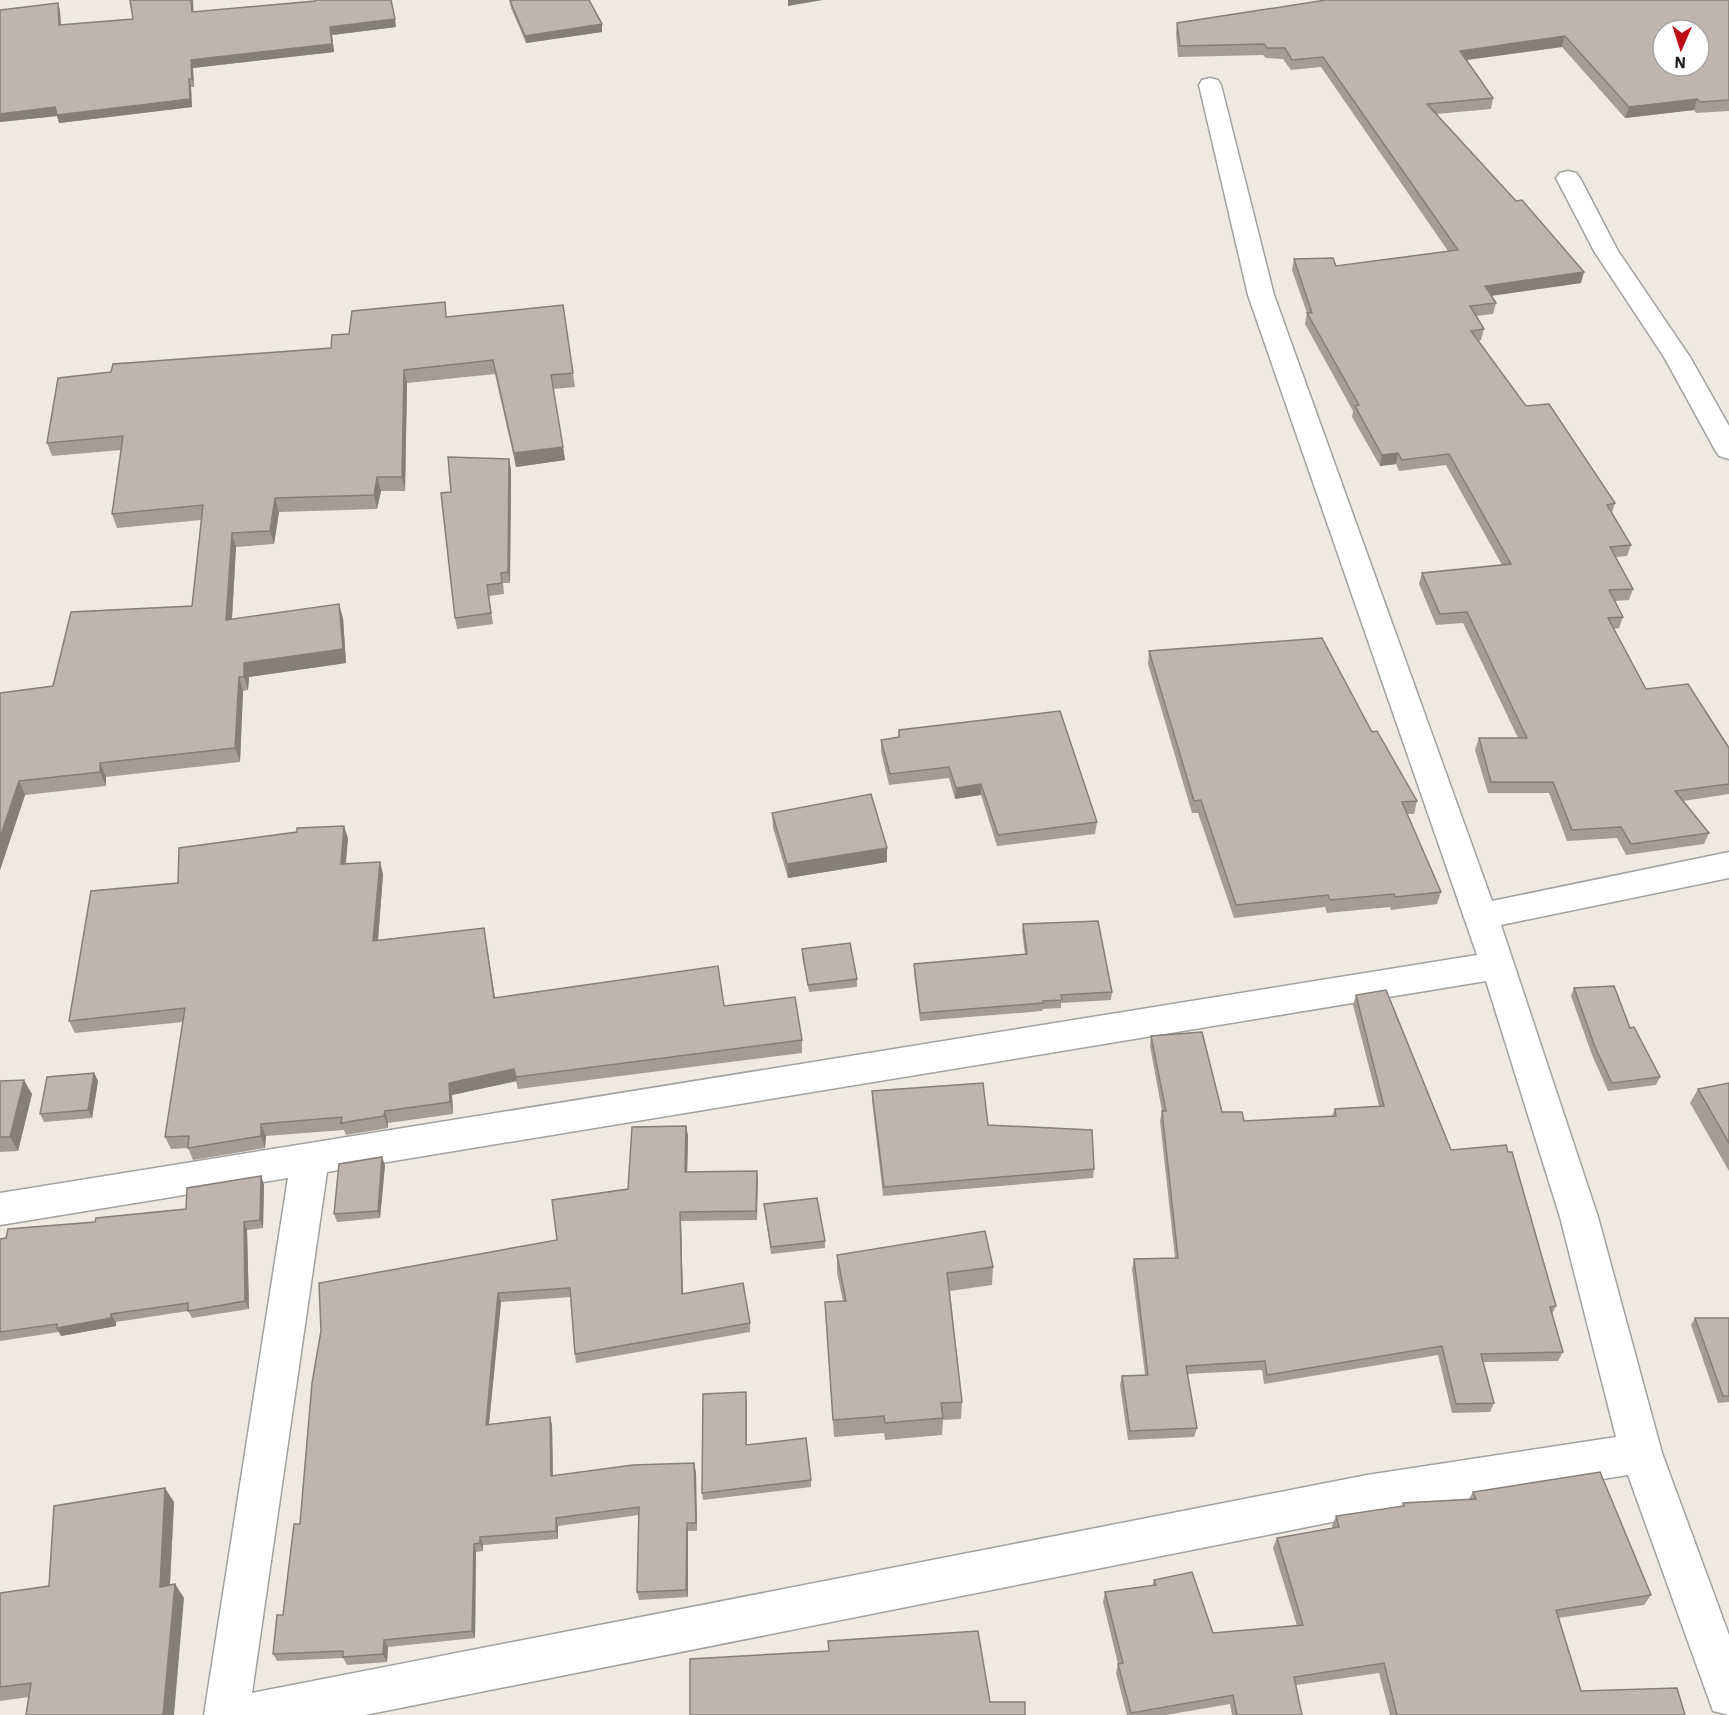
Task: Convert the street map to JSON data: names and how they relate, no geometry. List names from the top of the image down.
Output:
{
  "north": "bottom"
}
